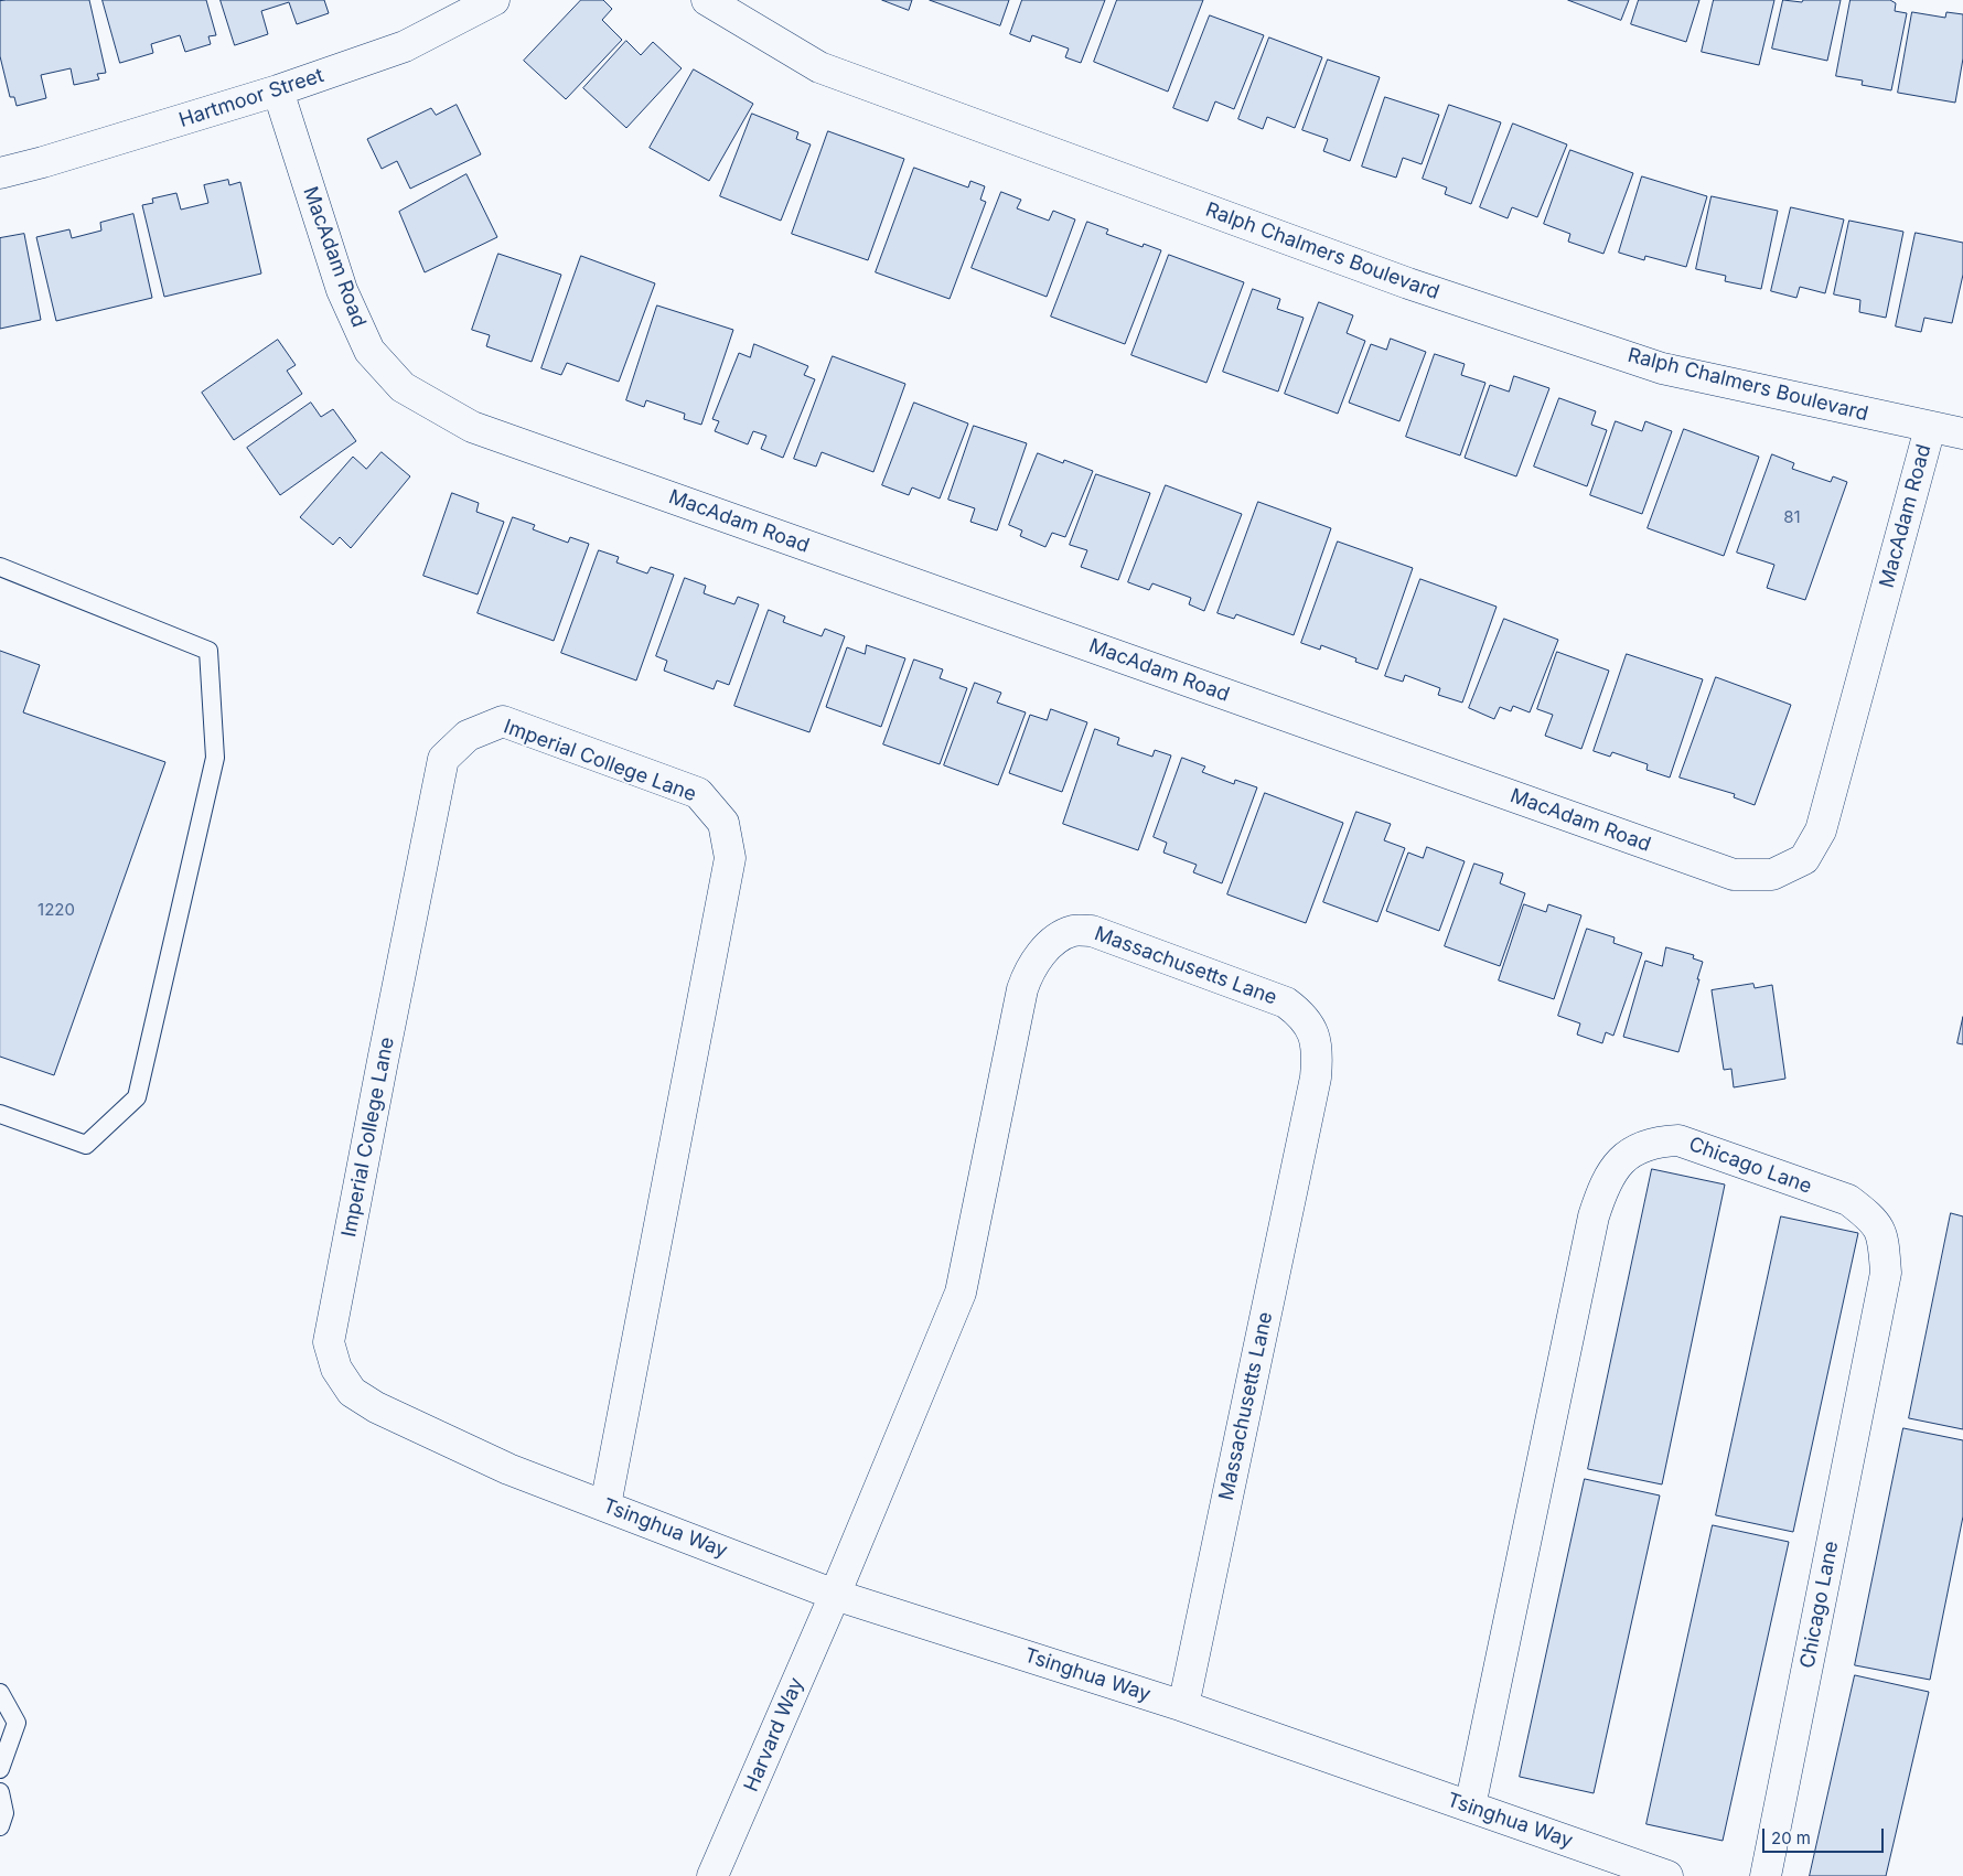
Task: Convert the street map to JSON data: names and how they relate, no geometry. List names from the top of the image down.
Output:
{
  "streets": {
    "street": [
      "Hartmoor Street",
      "Ralph Chalmers Boulevard",
      "MacAdam Road",
      "Imperial College Lane",
      "Massachusetts Lane",
      "Chicago Lane",
      "Tsinghua Way",
      "Harvard Way"
    ]
  },
  "crossings": [
    ["Hartmoor Street", "MacAdam Road"],
    ["Ralph Chalmers Boulevard", "MacAdam Road"],
    ["Imperial College Lane", "Tsinghua Way"],
    ["Massachusetts Lane", "Tsinghua Way"],
    ["Massachusetts Lane", "Harvard Way"],
    ["Chicago Lane", "Tsinghua Way"],
    ["Tsinghua Way", "Harvard Way"]
  ],
  "house_numbers": ["81", "1220"],
  "scale_bar": "20 m"
}
